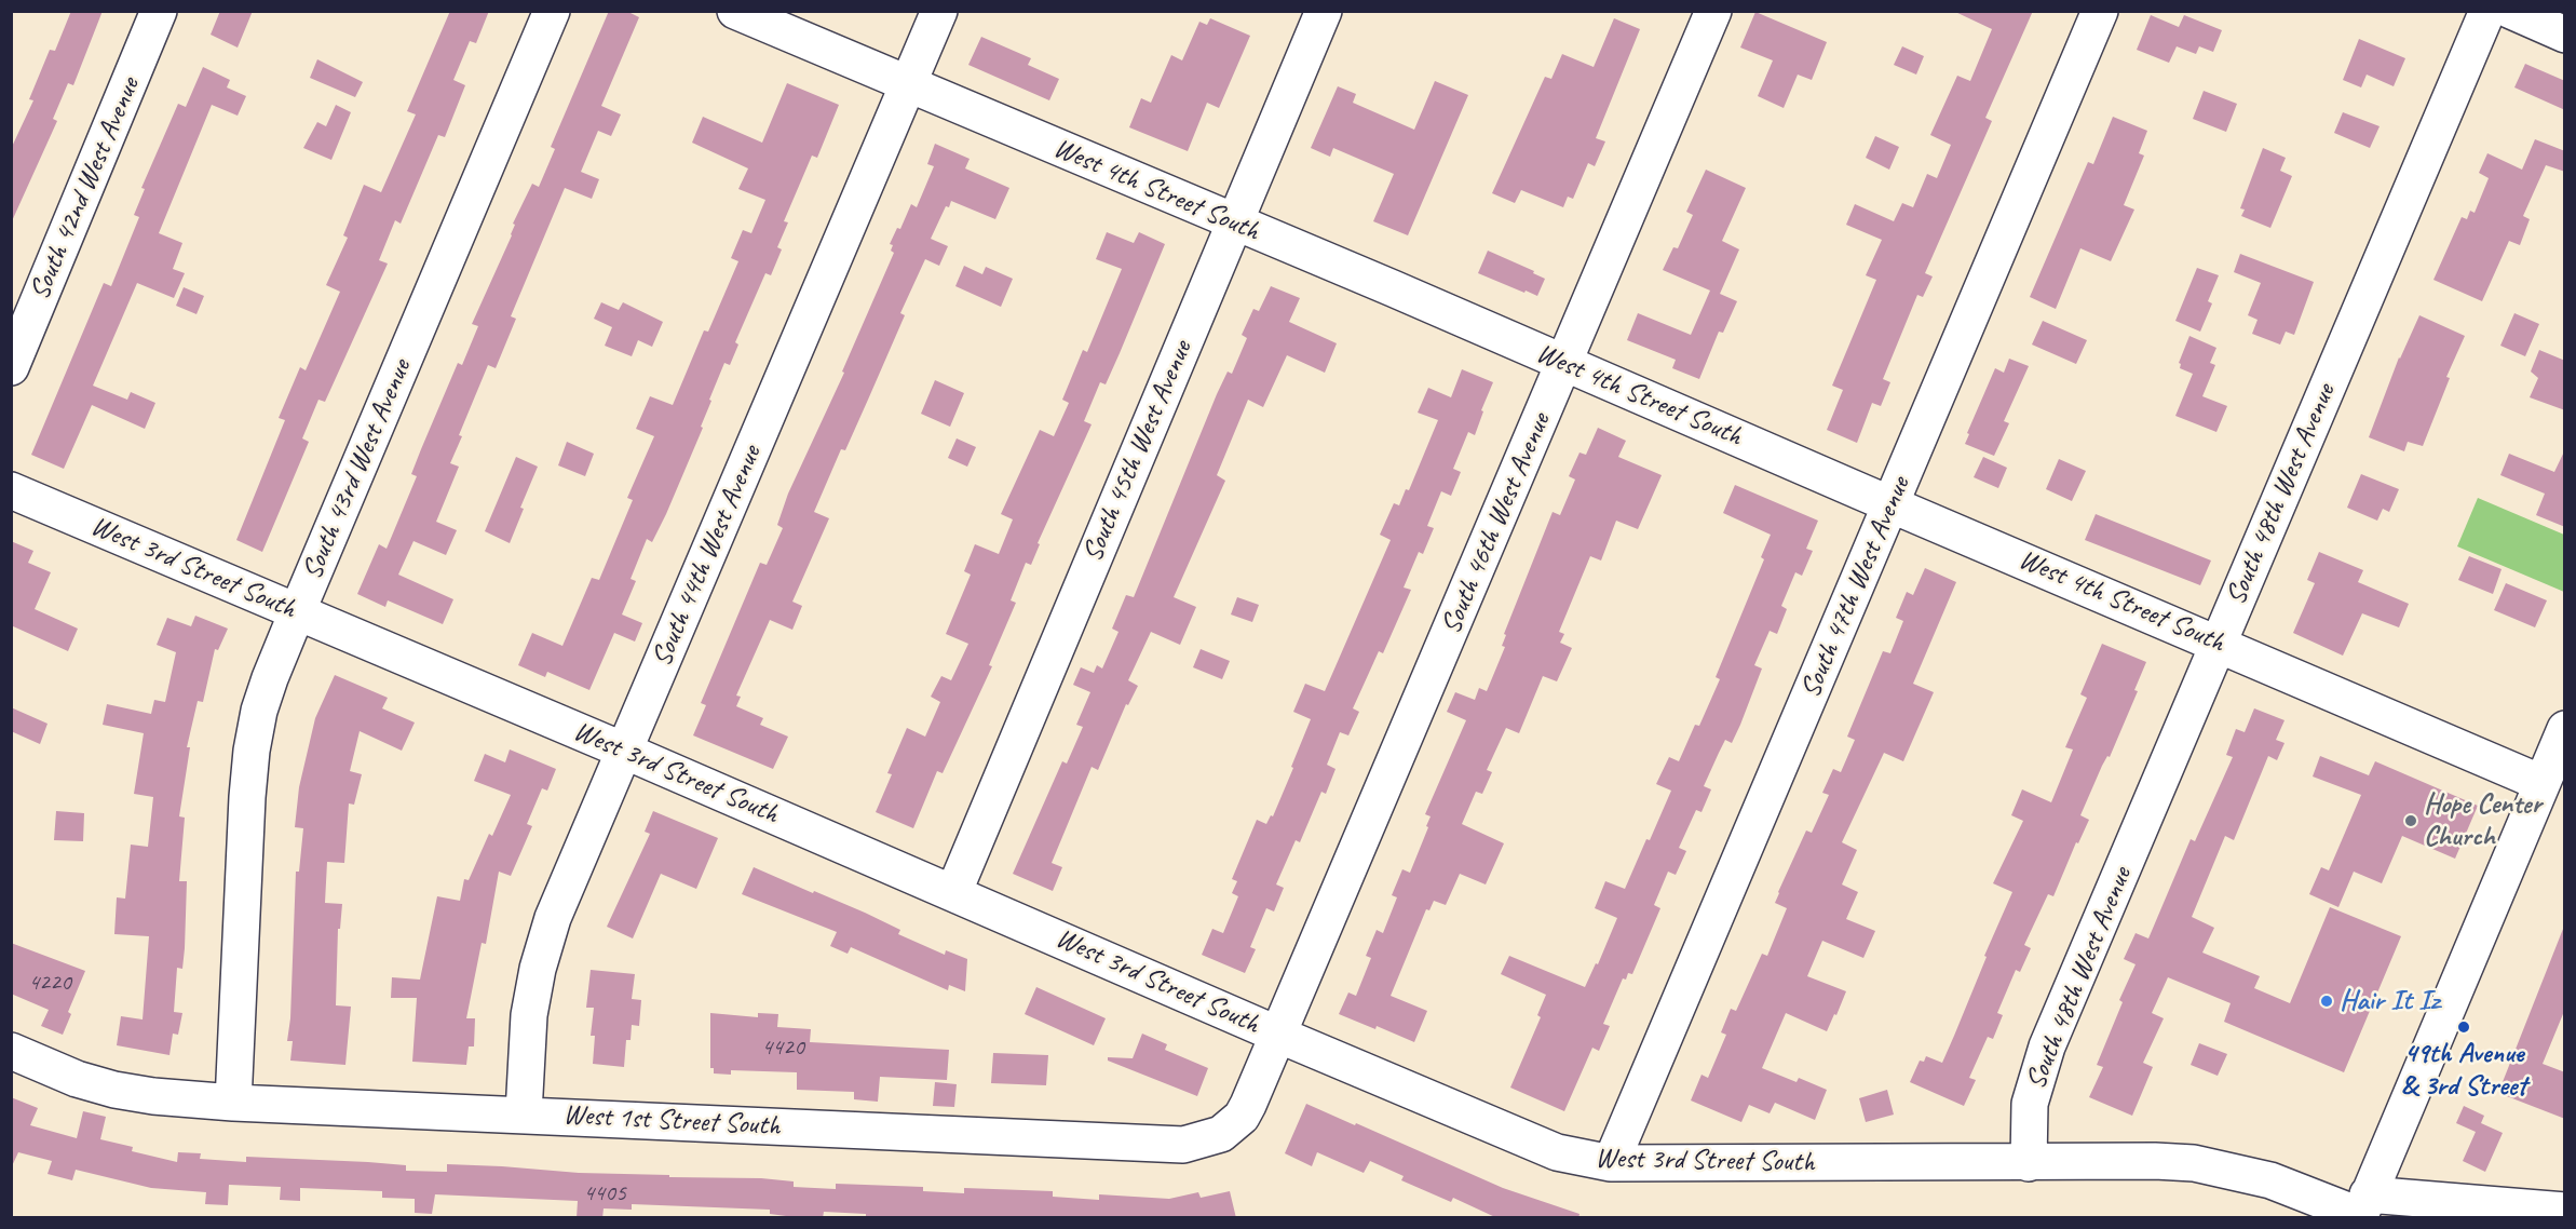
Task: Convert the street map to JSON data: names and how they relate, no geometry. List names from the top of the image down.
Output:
{
  "streets": {
    "street": [
      "South 42nd West Avenue",
      "West 4th Street South",
      "South 45th West Avenue",
      "South 43rd West Avenue",
      "South 48th West Avenue",
      "South 46th West Avenue",
      "South 44th West Avenue",
      "West 3rd Street South",
      "South 47th West Avenue",
      "West 1st Street South"
    ]
  },
  "crossings": [
    ["West 4th Street South", "South 45th West Avenue"],
    ["West 4th Street South", "South 48th West Avenue"],
    ["West 4th Street South", "South 46th West Avenue"],
    ["West 4th Street South", "South 44th West Avenue"],
    ["West 4th Street South", "South 47th West Avenue"],
    ["South 45th West Avenue", "West 3rd Street South"],
    ["South 43rd West Avenue", "West 3rd Street South"],
    ["South 43rd West Avenue", "West 1st Street South"],
    ["South 48th West Avenue", "West 3rd Street South"],
    ["South 46th West Avenue", "West 3rd Street South"],
    ["South 46th West Avenue", "West 1st Street South"],
    ["South 44th West Avenue", "West 3rd Street South"],
    ["South 44th West Avenue", "West 1st Street South"],
    ["West 3rd Street South", "South 47th West Avenue"],
    ["West 3rd Street South", "West 1st Street South"]
  ],
  "places": ["Hope Center Church", "Hair It Iz", "49th Avenue & 3rd Street"],
  "house_numbers": ["4220", "4420", "4405"]
}
